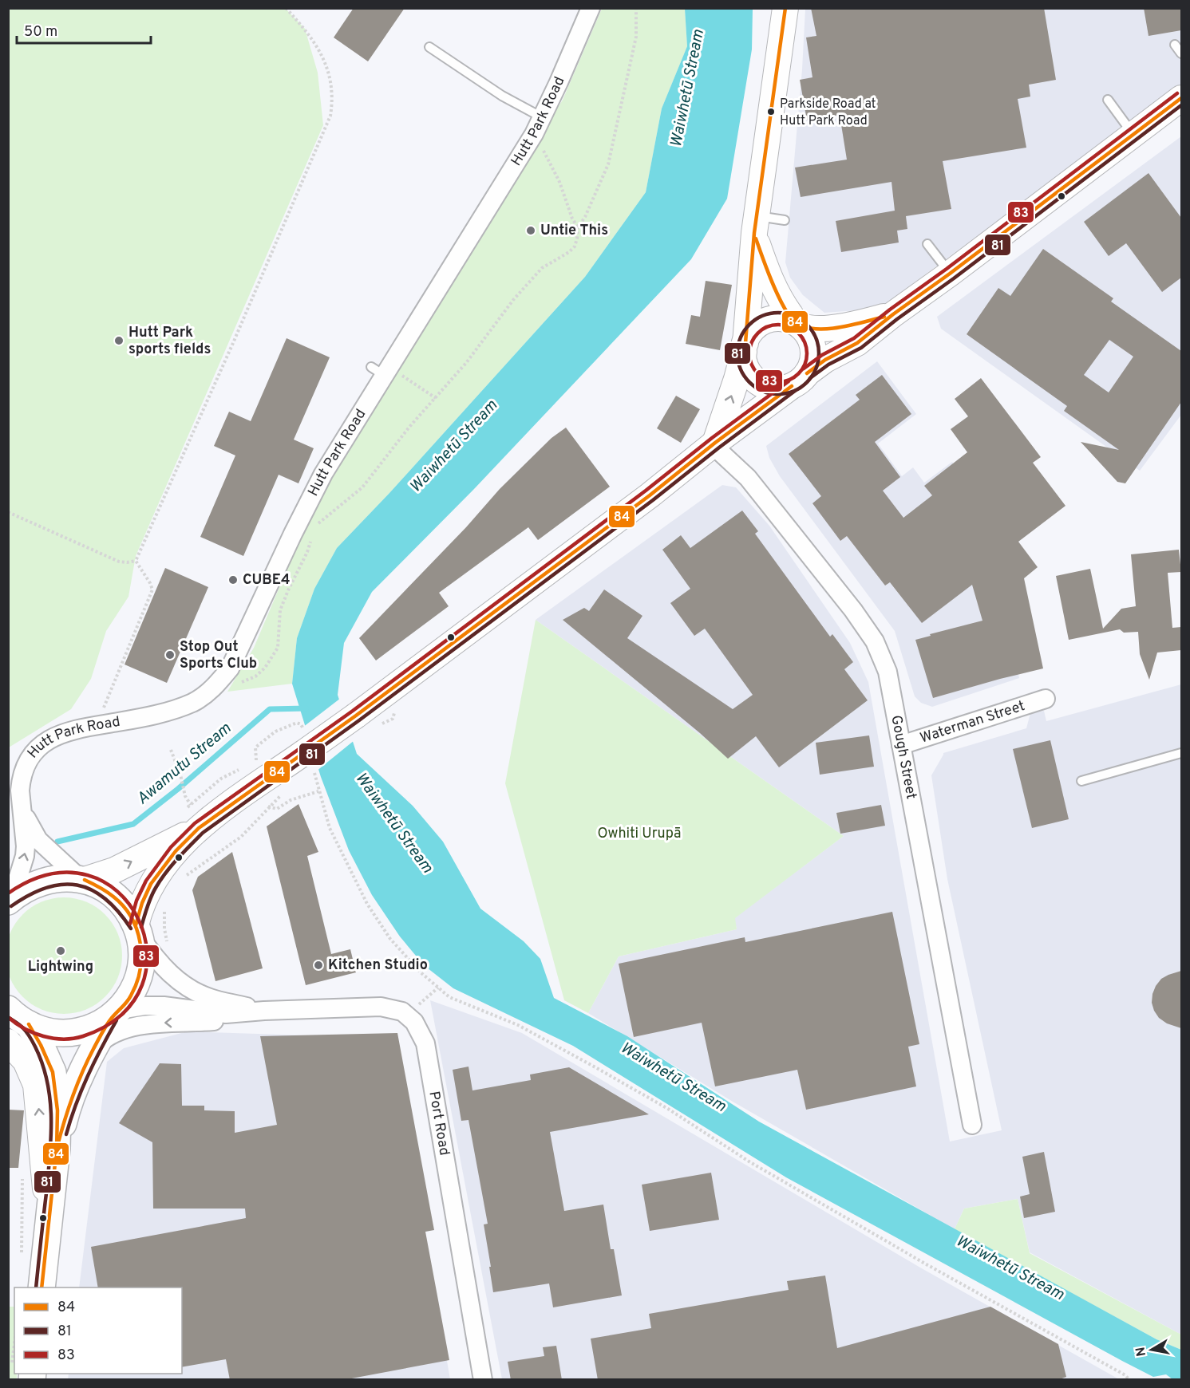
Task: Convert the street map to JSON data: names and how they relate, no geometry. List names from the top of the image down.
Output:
{
  "streets": {
    "street": [
      "Hutt Park Road",
      "Waterman Street",
      "Gough Street",
      "Port Road"
    ]
  },
  "crossings": [
    ["Waterman Street", "Gough Street"]
  ],
  "water": ["Waiwhetū Stream", "Awamutu Stream"],
  "parks": ["Owhiti Urupā"],
  "places": [
    "Parkside Road at Hutt Park Road",
    "Untie This",
    "Hutt Park sports fields",
    "CUBE4",
    "Stop Out Sports Club",
    "Lightwing",
    "Kitchen Studio"
  ],
  "lines": ["transit line 84", "transit line 83", "transit line 81"],
  "legend": ["84", "81", "83"],
  "scale_bar": "50 m",
  "north": "left"
}
